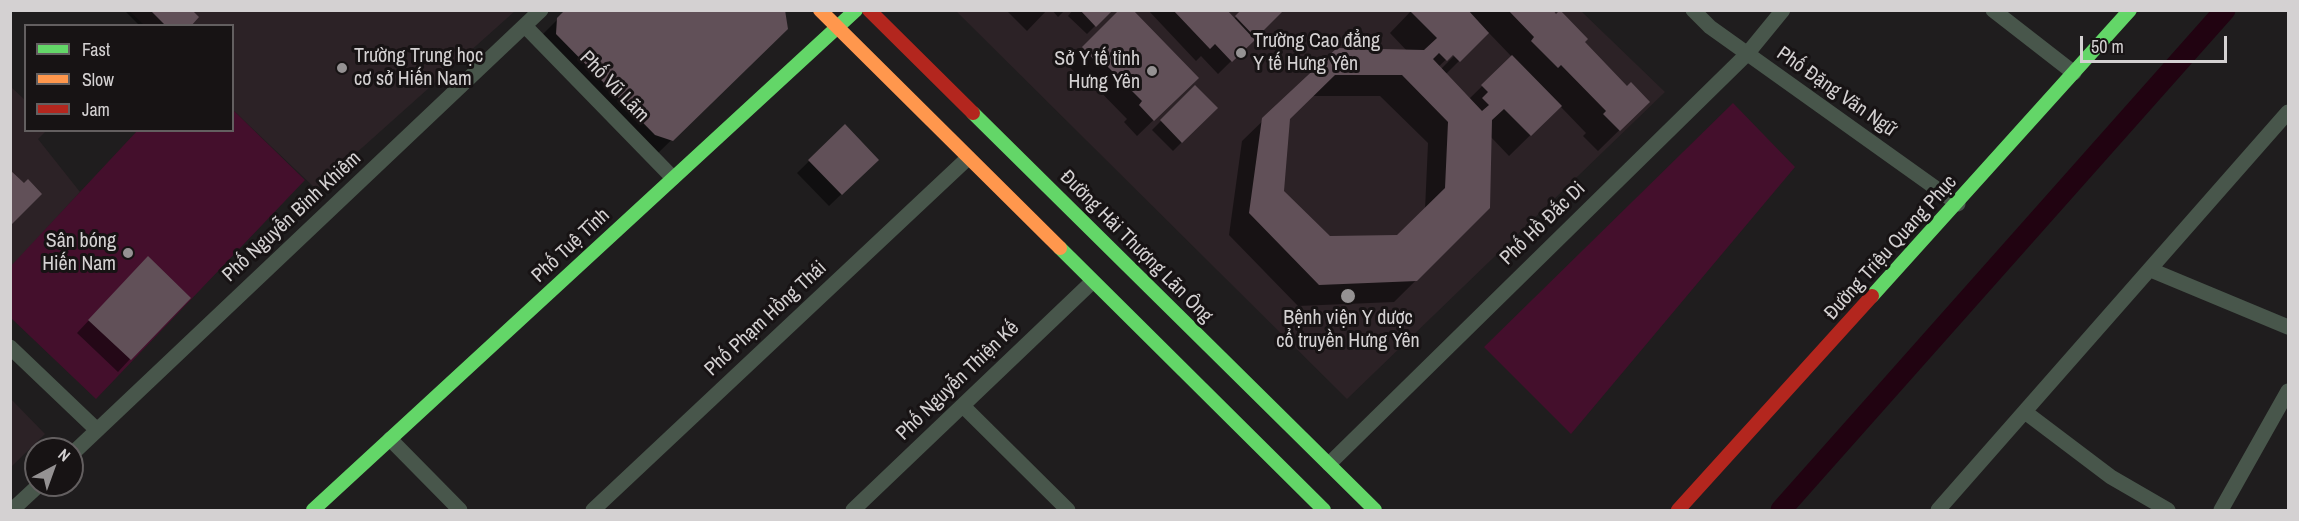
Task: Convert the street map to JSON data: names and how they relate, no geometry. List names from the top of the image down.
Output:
{
  "streets": {
    "street": [
      "Phố Vũ Lãm",
      "Phố Đặng Văn Ngữ",
      "Phố Nguyễn Bỉnh Khiêm",
      "Phố Hồ Đắc Di",
      "Phố Tuệ Tĩnh",
      "Đường Hải Thượng Lãn Ông",
      "Đường Triệu Quang Phục",
      "Phố Phạm Hồng Thái",
      "Phố Nguyễn Thiện Kế"
    ]
  },
  "crossings": [
    ["Phố Vũ Lãm", "Phố Nguyễn Bỉnh Khiêm"],
    ["Phố Vũ Lãm", "Phố Tuệ Tĩnh"],
    ["Phố Đặng Văn Ngữ", "Phố Hồ Đắc Di"],
    ["Phố Đặng Văn Ngữ", "Đường Triệu Quang Phục"],
    ["Phố Hồ Đắc Di", "Đường Hải Thượng Lãn Ông"]
  ],
  "places": [
    "Trường Cao đẳng Y tế Hưng Yên",
    "Trường Trung học cơ sở Hiến Nam",
    "Sở Y tế tỉnh Hưng Yên",
    "Sân bóng Hiến Nam",
    "Bệnh viện Y dược cổ truyền Hưng Yên"
  ],
  "legend": ["Fast", "Slow", "Jam"],
  "scale_bar": "50 m",
  "north": "top right"
}
